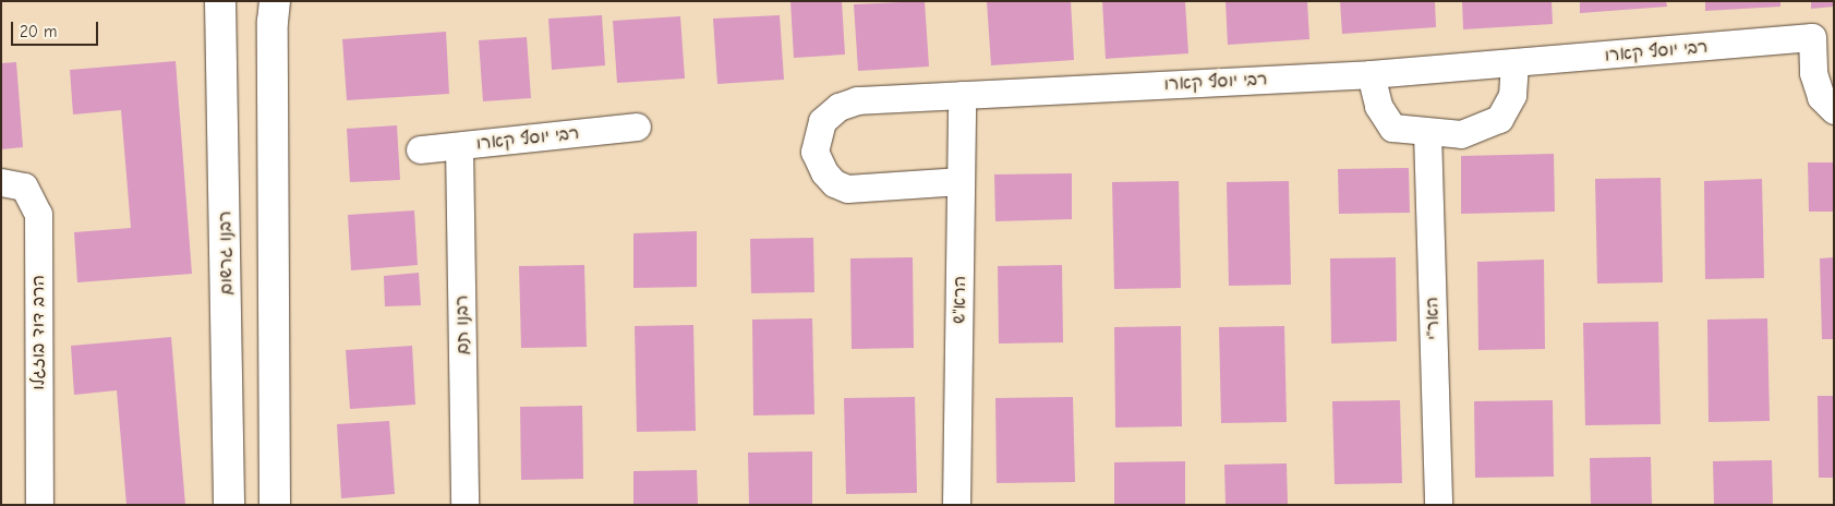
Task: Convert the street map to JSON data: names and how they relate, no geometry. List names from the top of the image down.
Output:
{
  "streets": {
    "street": [
      "רבי יוסף קארו",
      "רבנו גרשום",
      "הרא\"ש",
      "האר\"י",
      "רבנו תם",
      "הרב דוד בוזגלו"
    ]
  },
  "crossings": [
    ["רבי יוסף קארו", "הרא\"ש"],
    ["רבי יוסף קארו", "רבנו תם"]
  ],
  "scale_bar": "20 m"
}
